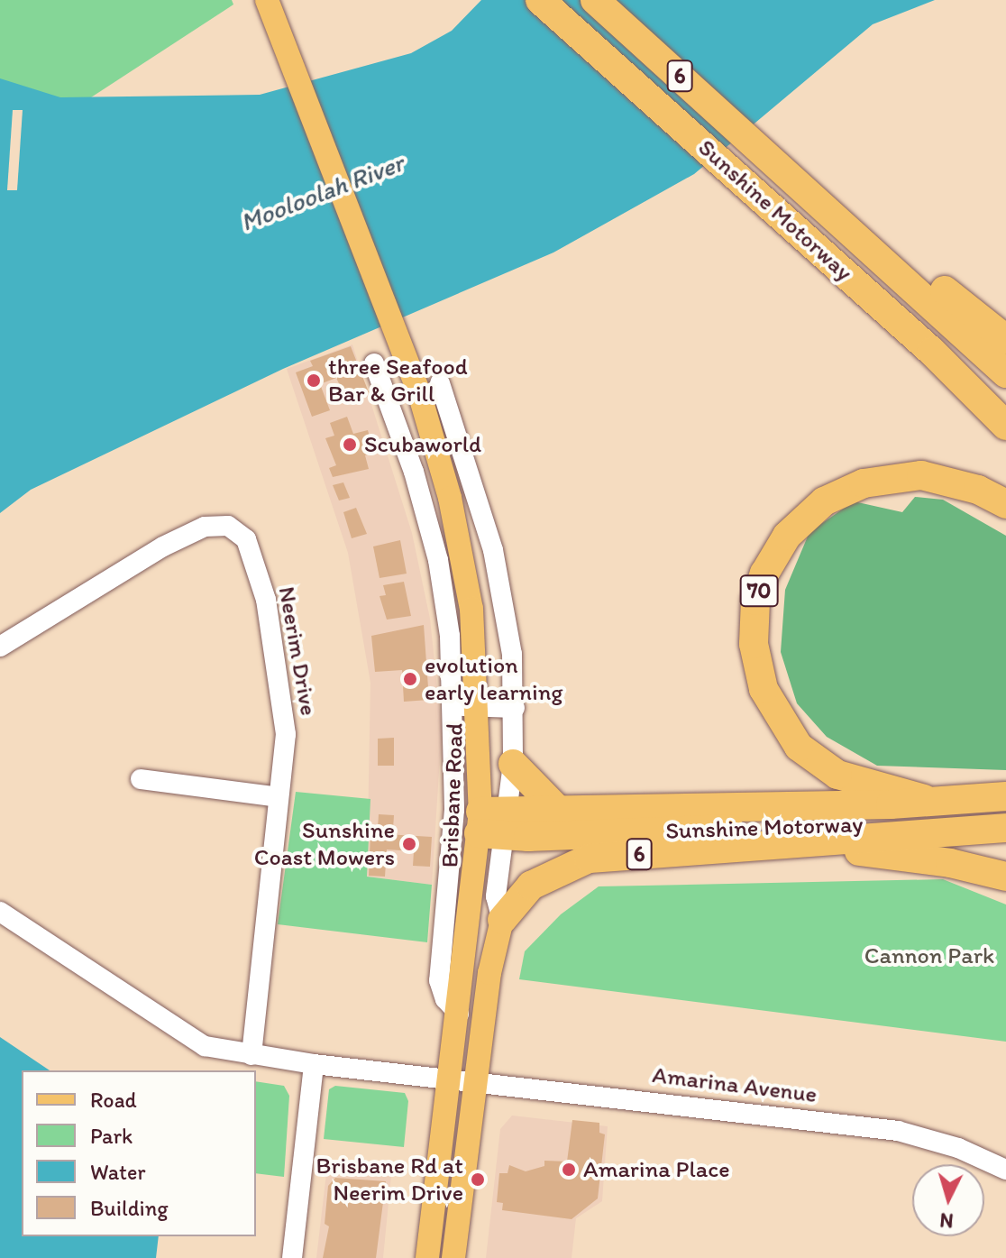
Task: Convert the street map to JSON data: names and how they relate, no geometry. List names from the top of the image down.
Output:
{
  "streets": {
    "highway": ["6", "Sunshine Motorway", "70"],
    "main road": ["Brisbane Road"],
    "street": ["Neerim Drive", "Amarina Avenue"]
  },
  "crossings": [
    ["6", "Sunshine Motorway"],
    ["6", "Brisbane Road"],
    ["Sunshine Motorway", "70"],
    ["Sunshine Motorway", "Brisbane Road"],
    ["Brisbane Road", "Amarina Avenue"]
  ],
  "water": ["Mooloolah River"],
  "parks": ["Cannon Park"],
  "places": [
    "three Seafood Bar & Grill",
    "Scubaworld",
    "evolution early learning",
    "Sunshine Coast Mowers",
    "Amarina Place",
    "Brisbane Rd at Neerim Drive"
  ],
  "legend": [
    "Road",
    "Park",
    "Water",
    "Building"
  ],
  "north": "bottom"
}
